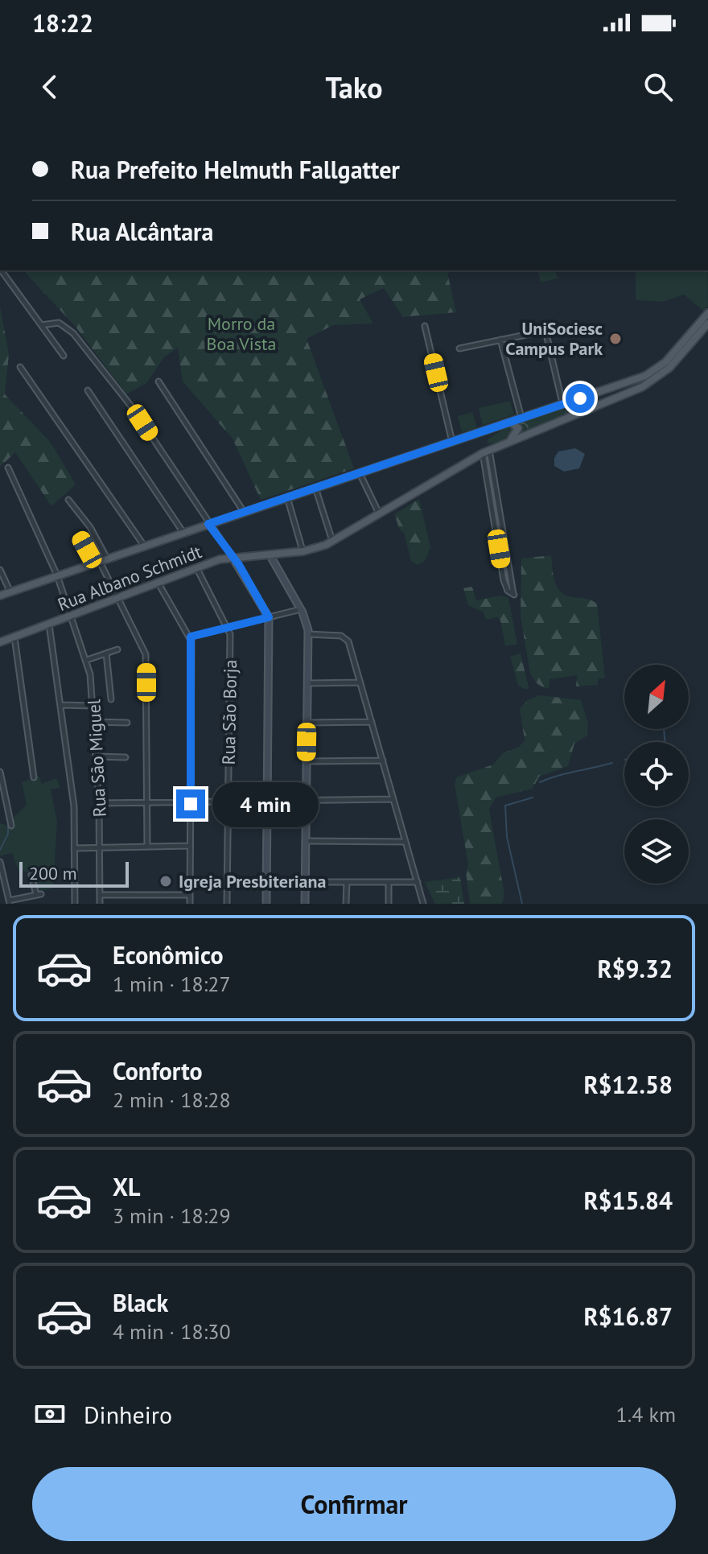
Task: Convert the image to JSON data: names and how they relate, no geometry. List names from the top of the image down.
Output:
{
  "streets": {
    "main road": ["Rua Albano Schmidt"],
    "street": ["Rua São Borja", "Rua São Miguel"]
  },
  "crossings": [
    ["Rua Albano Schmidt", "Rua São Borja"],
    ["Rua Albano Schmidt", "Rua São Miguel"]
  ],
  "parks": ["Morro da Boa Vista"],
  "places": ["UniSociesc Campus Park", "Igreja Presbiteriana"],
  "scale_bar": "200 m",
  "north": "top right",
  "page": {
    "status": "18:22",
    "header": "Tako",
    "banner": ["Rua Prefeito Helmuth Fallgatter", "Rua Alcântara"],
    "bubble": "4 min",
    "scale": "200 m",
    "list": [
      {
        "name": "Econômico",
        "note": "1 min · 18:27",
        "value": "R$9.32"
      },
      {
        "name": "Conforto",
        "note": "2 min · 18:28",
        "value": "R$12.58"
      },
      {
        "name": "XL",
        "note": "3 min · 18:29",
        "value": "R$15.84"
      },
      {
        "name": "Black",
        "note": "4 min · 18:30",
        "value": "R$16.87"
      }
    ],
    "pay": ["Dinheiro", "1.4 km"],
    "buttons": "Confirmar"
  }
}
